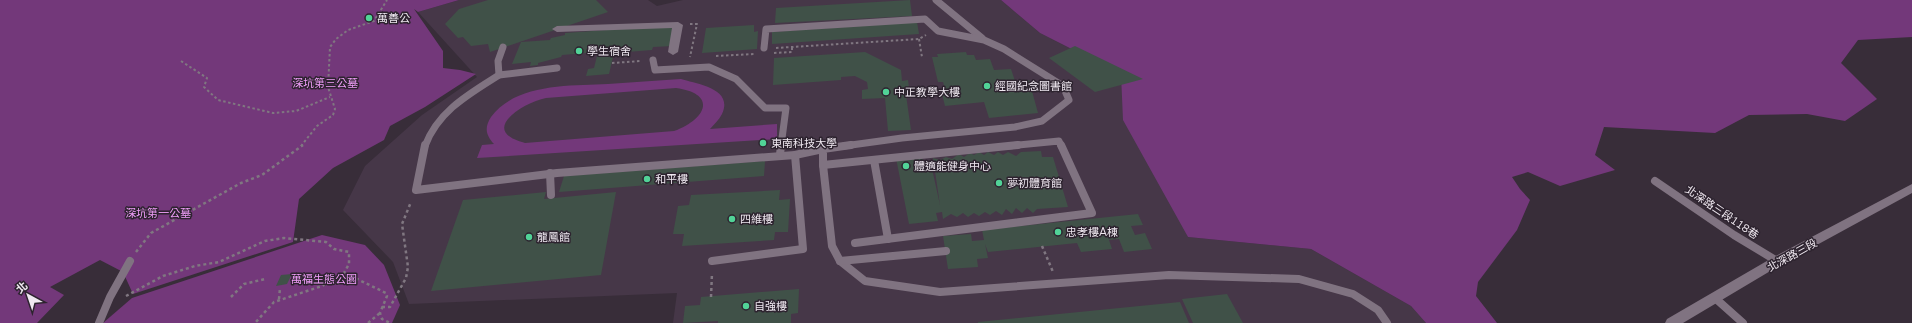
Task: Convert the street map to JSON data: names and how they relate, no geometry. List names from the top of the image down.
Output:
{
  "streets": {
    "main road": ["北深路三段"],
    "lane": ["北深路三段118巷"]
  },
  "crossings": [
    ["北深路三段118巷", "北深路三段"]
  ],
  "parks": ["深坑第三公墓", "深坑第一公墓", "萬福生態公園"],
  "places": [
    "萬善公",
    "學生宿舍",
    "經國紀念圖書館",
    "中正教學大樓",
    "東南科技大學",
    "體適能健身中心",
    "和平樓",
    "夢初體育館",
    "四維樓",
    "忠孝樓A棟",
    "龍鳳館",
    "自強樓"
  ],
  "north": "top left"
}
